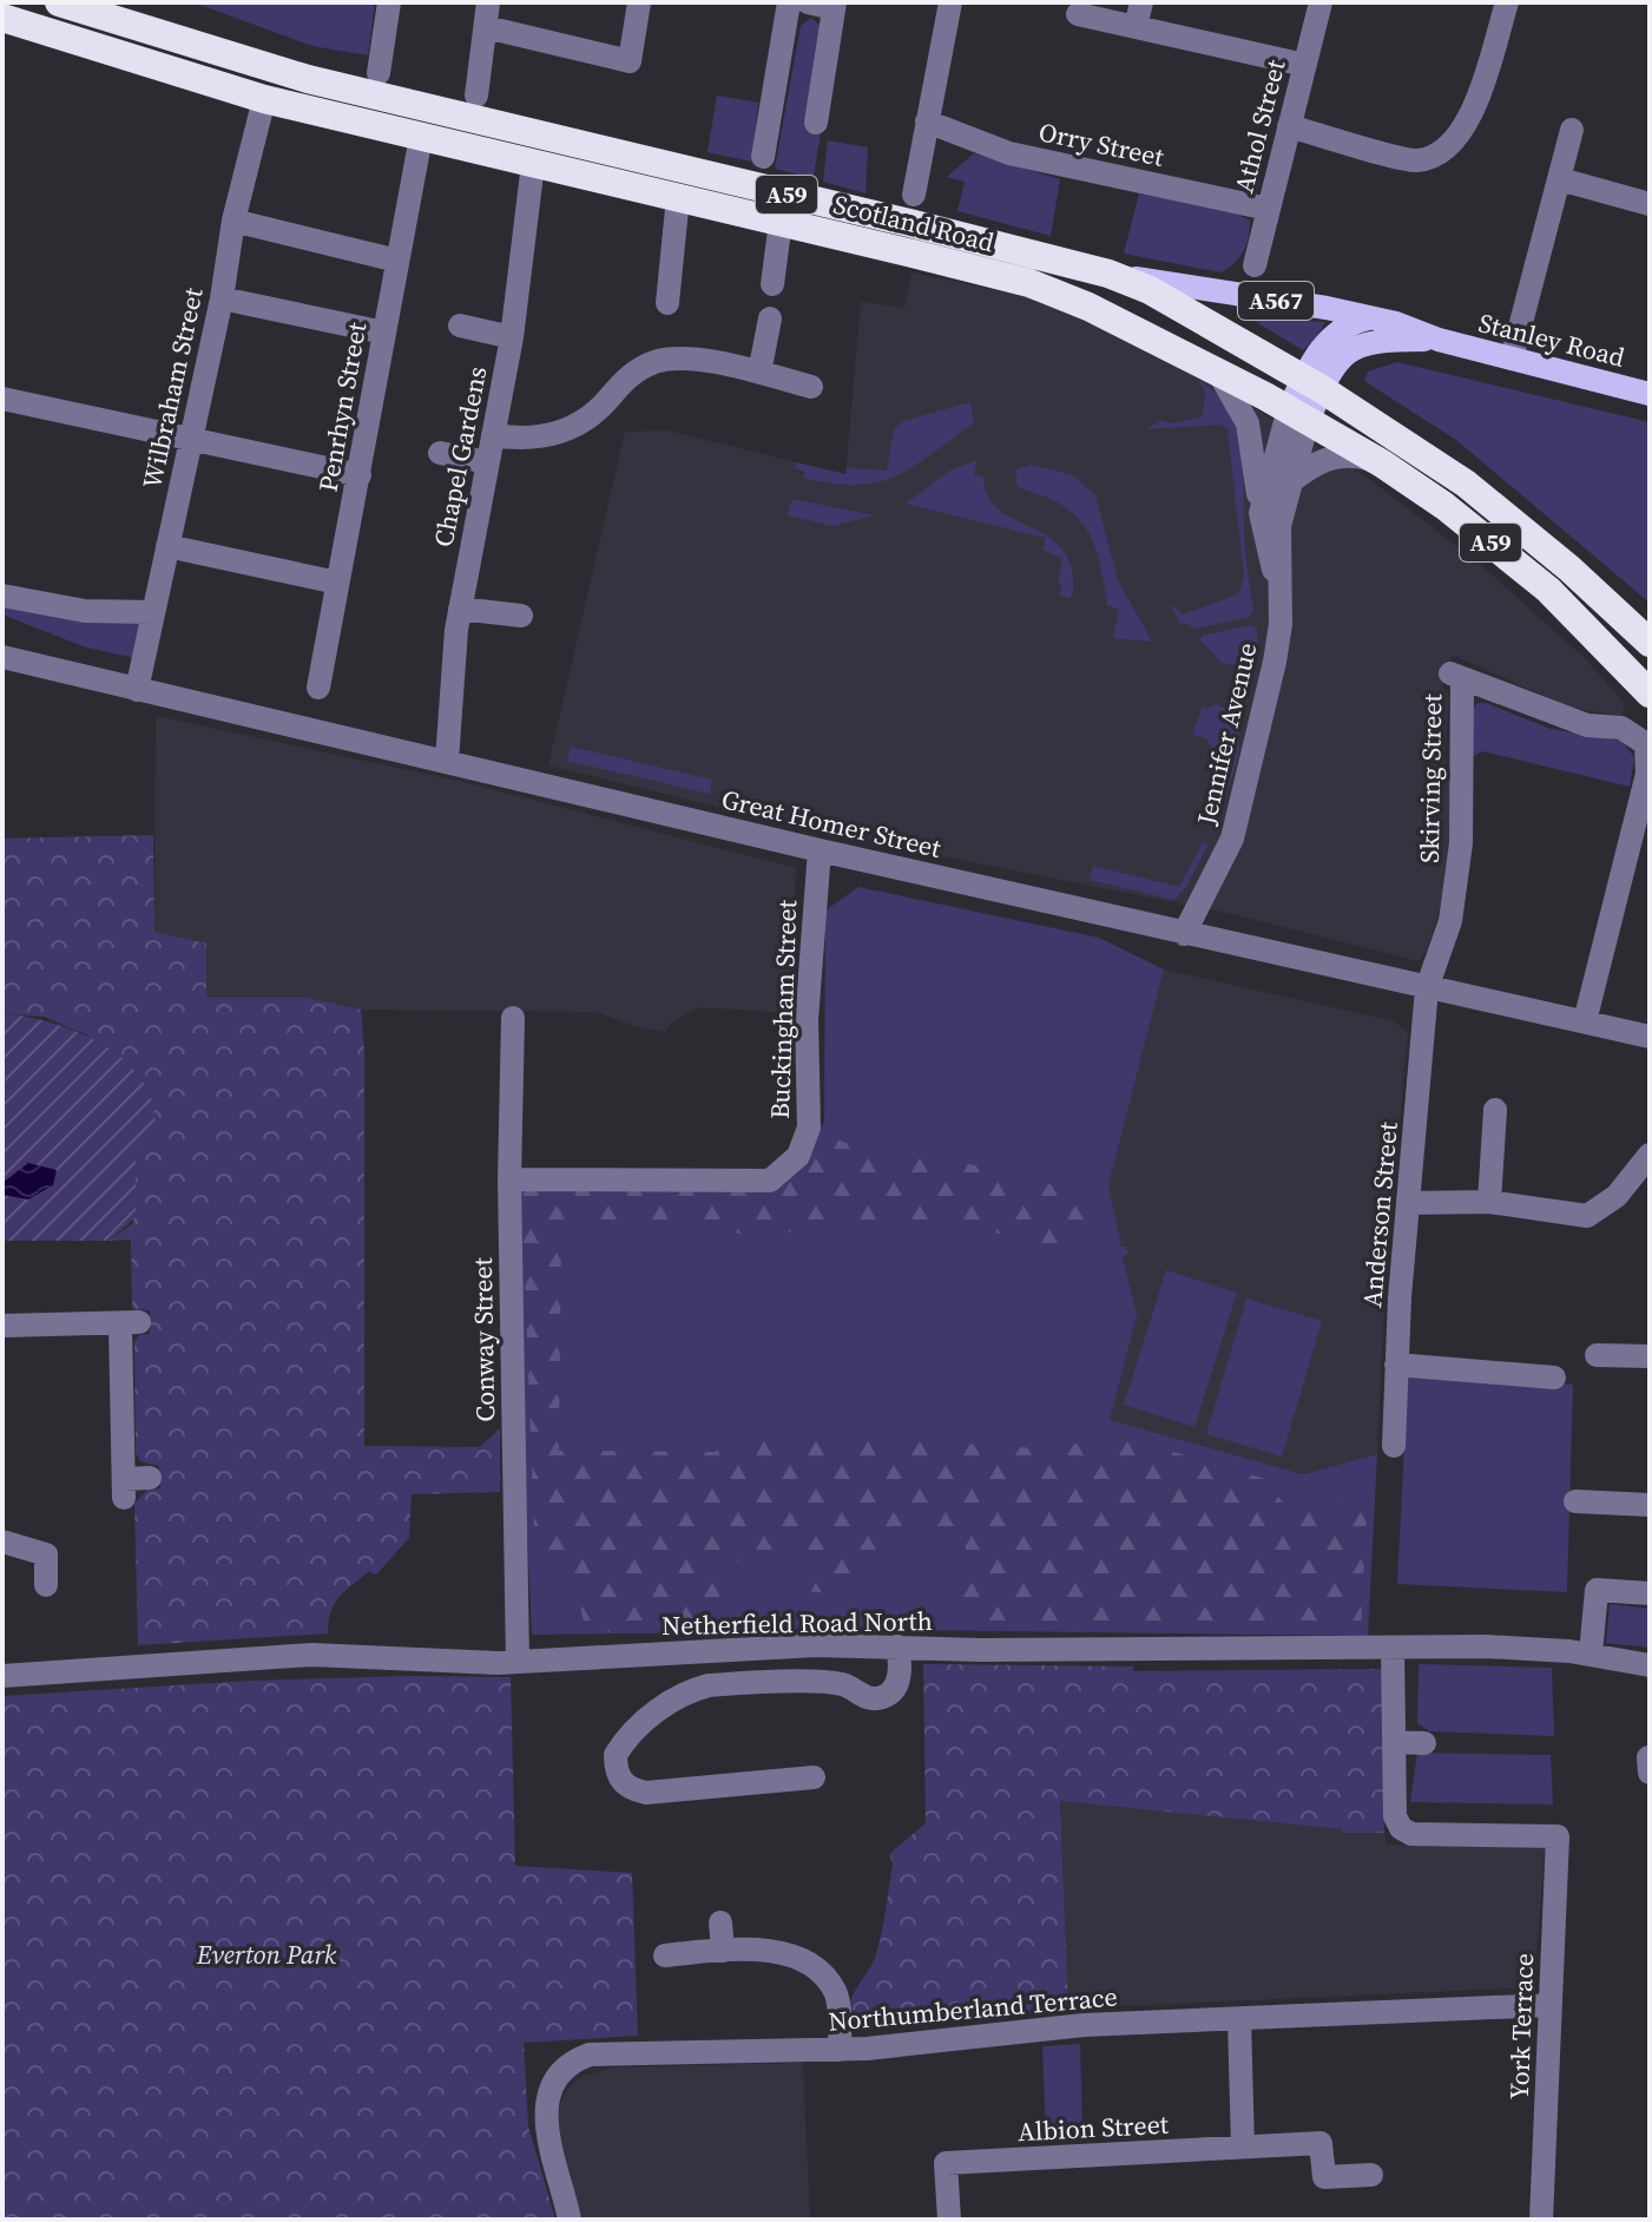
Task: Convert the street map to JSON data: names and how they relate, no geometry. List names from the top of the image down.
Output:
{
  "streets": {
    "highway": ["A59", "Scotland Road"],
    "main road": ["A567", "Stanley Road"],
    "street": [
      "Athol Street",
      "Orry Street",
      "Wilbraham Street",
      "Penrhyn Street",
      "Chapel Gardens",
      "Jennifer Avenue",
      "Skirving Street",
      "Great Homer Street",
      "Buckingham Street",
      "Anderson Street",
      "Conway Street",
      "Netherfield Road North",
      "Northumberland Terrace",
      "York Terrace",
      "Albion Street"
    ]
  },
  "crossings": [
    ["Athol Street", "Orry Street"],
    ["Scotland Road", "A567"],
    ["Scotland Road", "Stanley Road"],
    ["Scotland Road", "Wilbraham Street"],
    ["Scotland Road", "Penrhyn Street"],
    ["Scotland Road", "Chapel Gardens"],
    ["Scotland Road", "Jennifer Avenue"],
    ["A567", "Stanley Road"],
    ["Wilbraham Street", "Great Homer Street"],
    ["Chapel Gardens", "Great Homer Street"],
    ["Jennifer Avenue", "Great Homer Street"],
    ["Skirving Street", "Great Homer Street"],
    ["Skirving Street", "Anderson Street"],
    ["Great Homer Street", "Buckingham Street"],
    ["Great Homer Street", "Anderson Street"],
    ["Buckingham Street", "Conway Street"],
    ["Conway Street", "Netherfield Road North"],
    ["Northumberland Terrace", "York Terrace"]
  ],
  "parks": ["Everton Park"]
}
